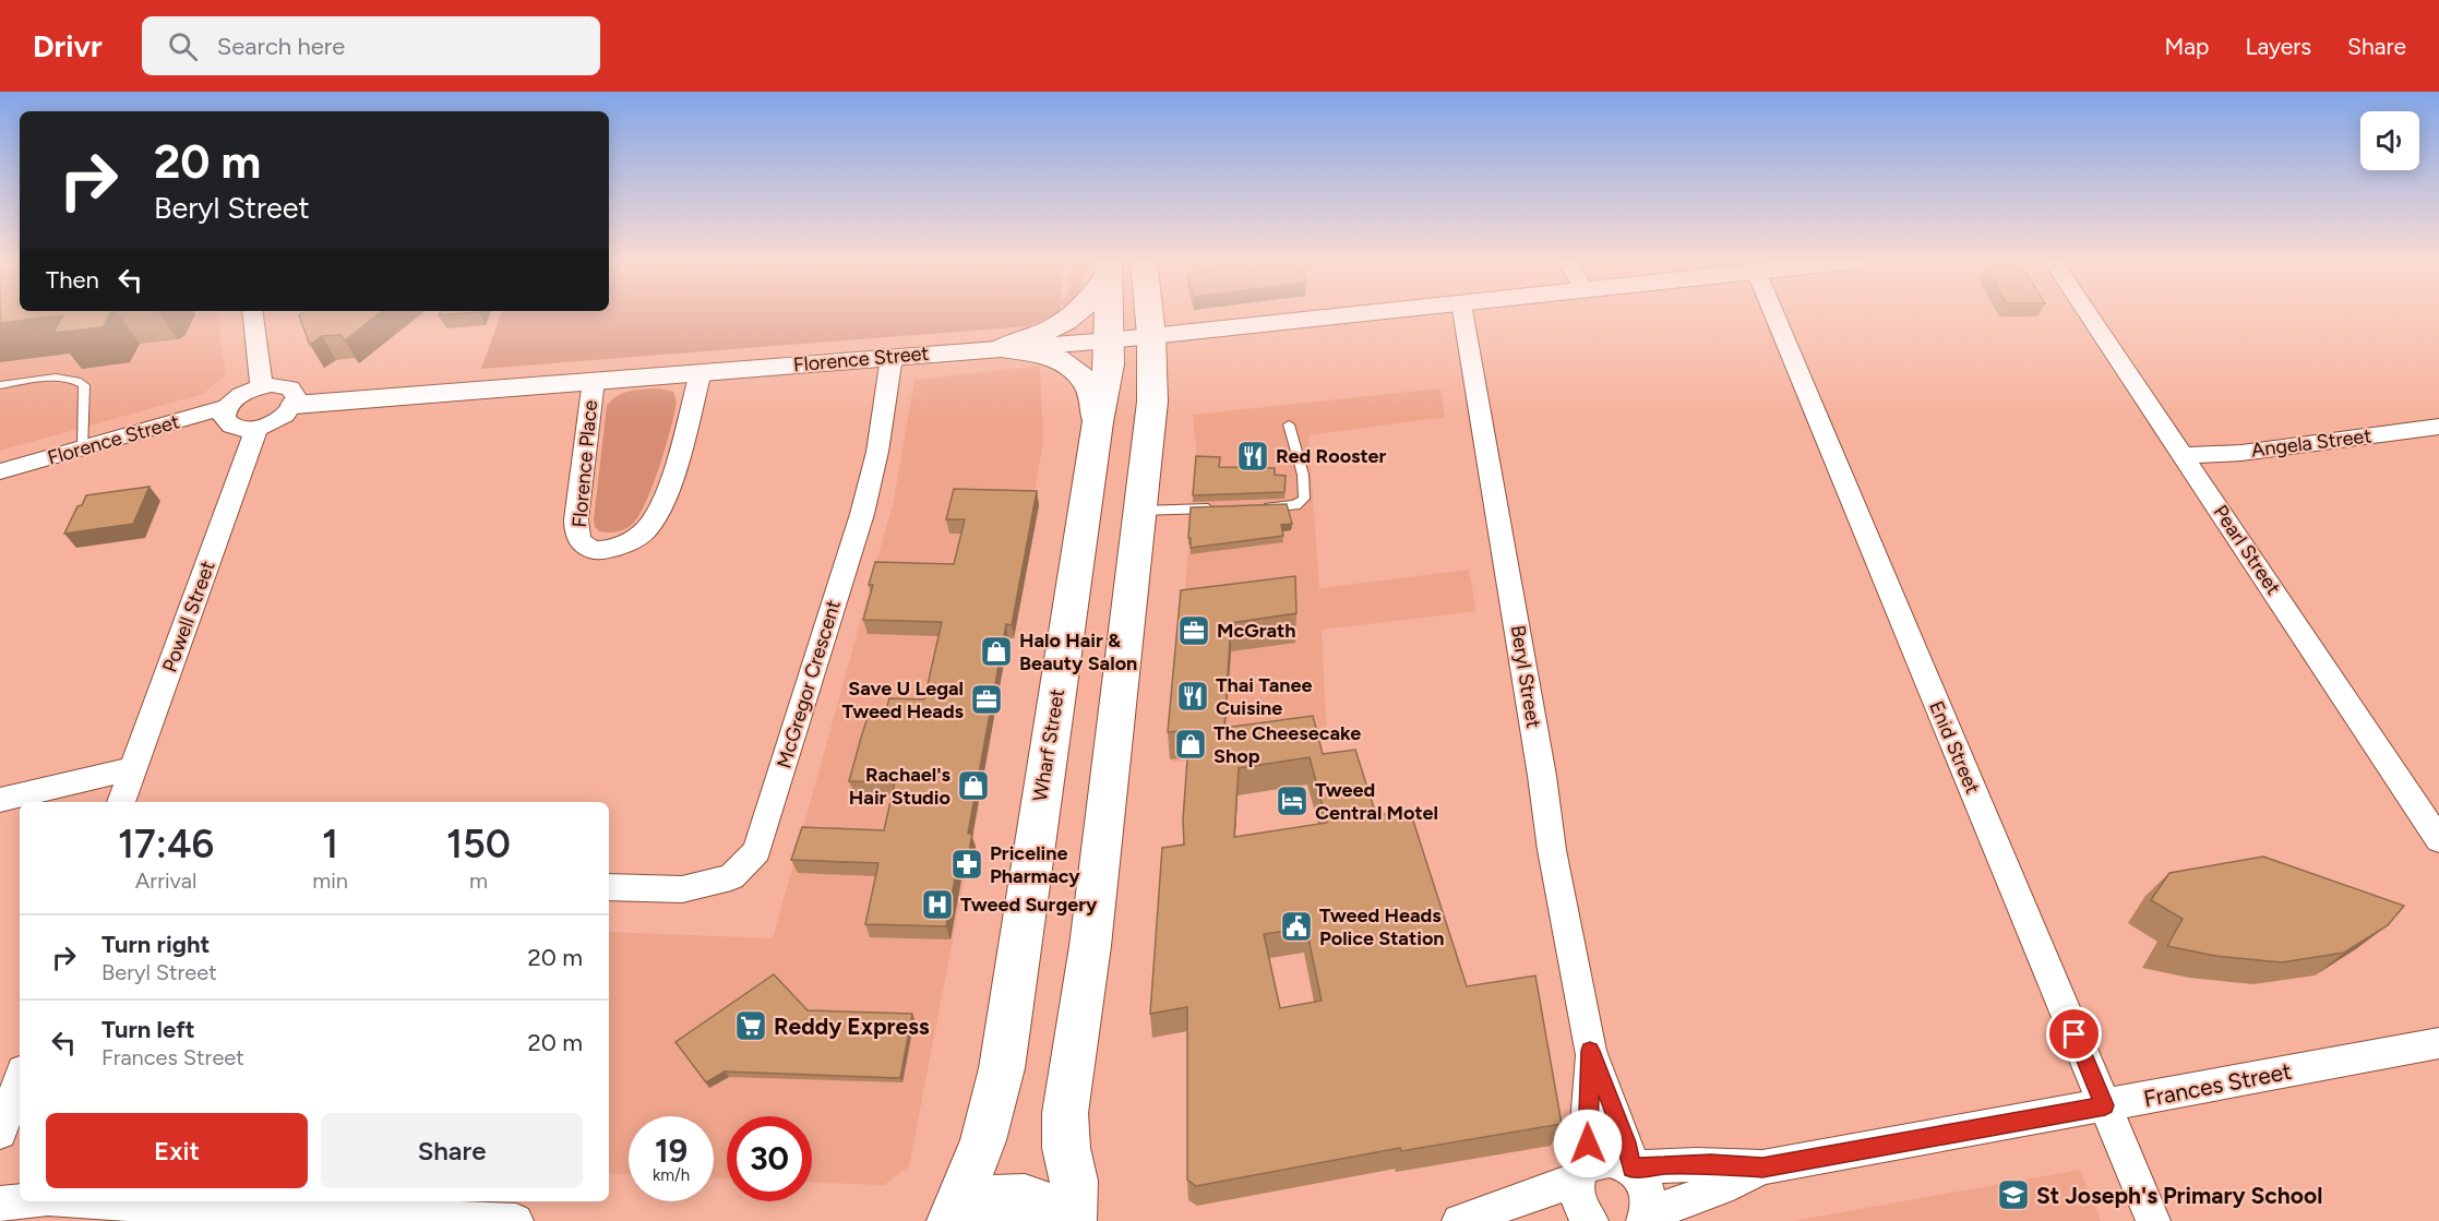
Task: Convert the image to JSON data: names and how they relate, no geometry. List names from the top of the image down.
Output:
{
  "streets": {
    "main road": ["Wharf Street"],
    "street": [
      "Florence Street",
      "Angela Street",
      "Florence Place",
      "Pearl Street",
      "Powell Street",
      "Beryl Street",
      "McGregor Crescent",
      "Enid Street",
      "Frances Street"
    ]
  },
  "crossings": [
    ["Florence Street", "Florence Place"],
    ["Florence Street", "McGregor Crescent"],
    ["Florence Street", "Wharf Street"],
    ["Angela Street", "Pearl Street"],
    ["Beryl Street", "Frances Street"],
    ["Enid Street", "Frances Street"]
  ],
  "places": {
    "restaurant": ["Red Rooster", "Thai Tanee Cuisine"],
    "office": ["McGrath", "Save U Legal Tweed Heads"],
    "shop": ["Halo Hair & Beauty Salon", "The Cheesecake Shop", "Rachael's Hair Studio"],
    "hotel": ["Tweed Central Motel"],
    "pharmacy": ["Priceline Pharmacy"],
    "hospital": ["Tweed Surgery"],
    "public building": ["Tweed Heads Police Station"],
    "supermarket": ["Reddy Express"],
    "school or university": ["St Joseph's Primary School"]
  },
  "page": {
    "header": "Drivr",
    "search": "Search here",
    "nav": ["Map", "Layers", "Share"],
    "turn": ["20 m", "Beryl Street"],
    "then": "Then",
    "eta": [
      "17:46",
      "Arrival",
      "1",
      "min",
      "150",
      "m"
    ],
    "list": [
      {
        "name": "Turn right",
        "note": "Beryl Street",
        "value": "20 m"
      },
      {
        "name": "Turn left",
        "note": "Frances Street",
        "value": "20 m"
      }
    ],
    "buttons": ["Exit", "Share"],
    "speed": "19 km/h",
    "limit": "30"
  }
}
